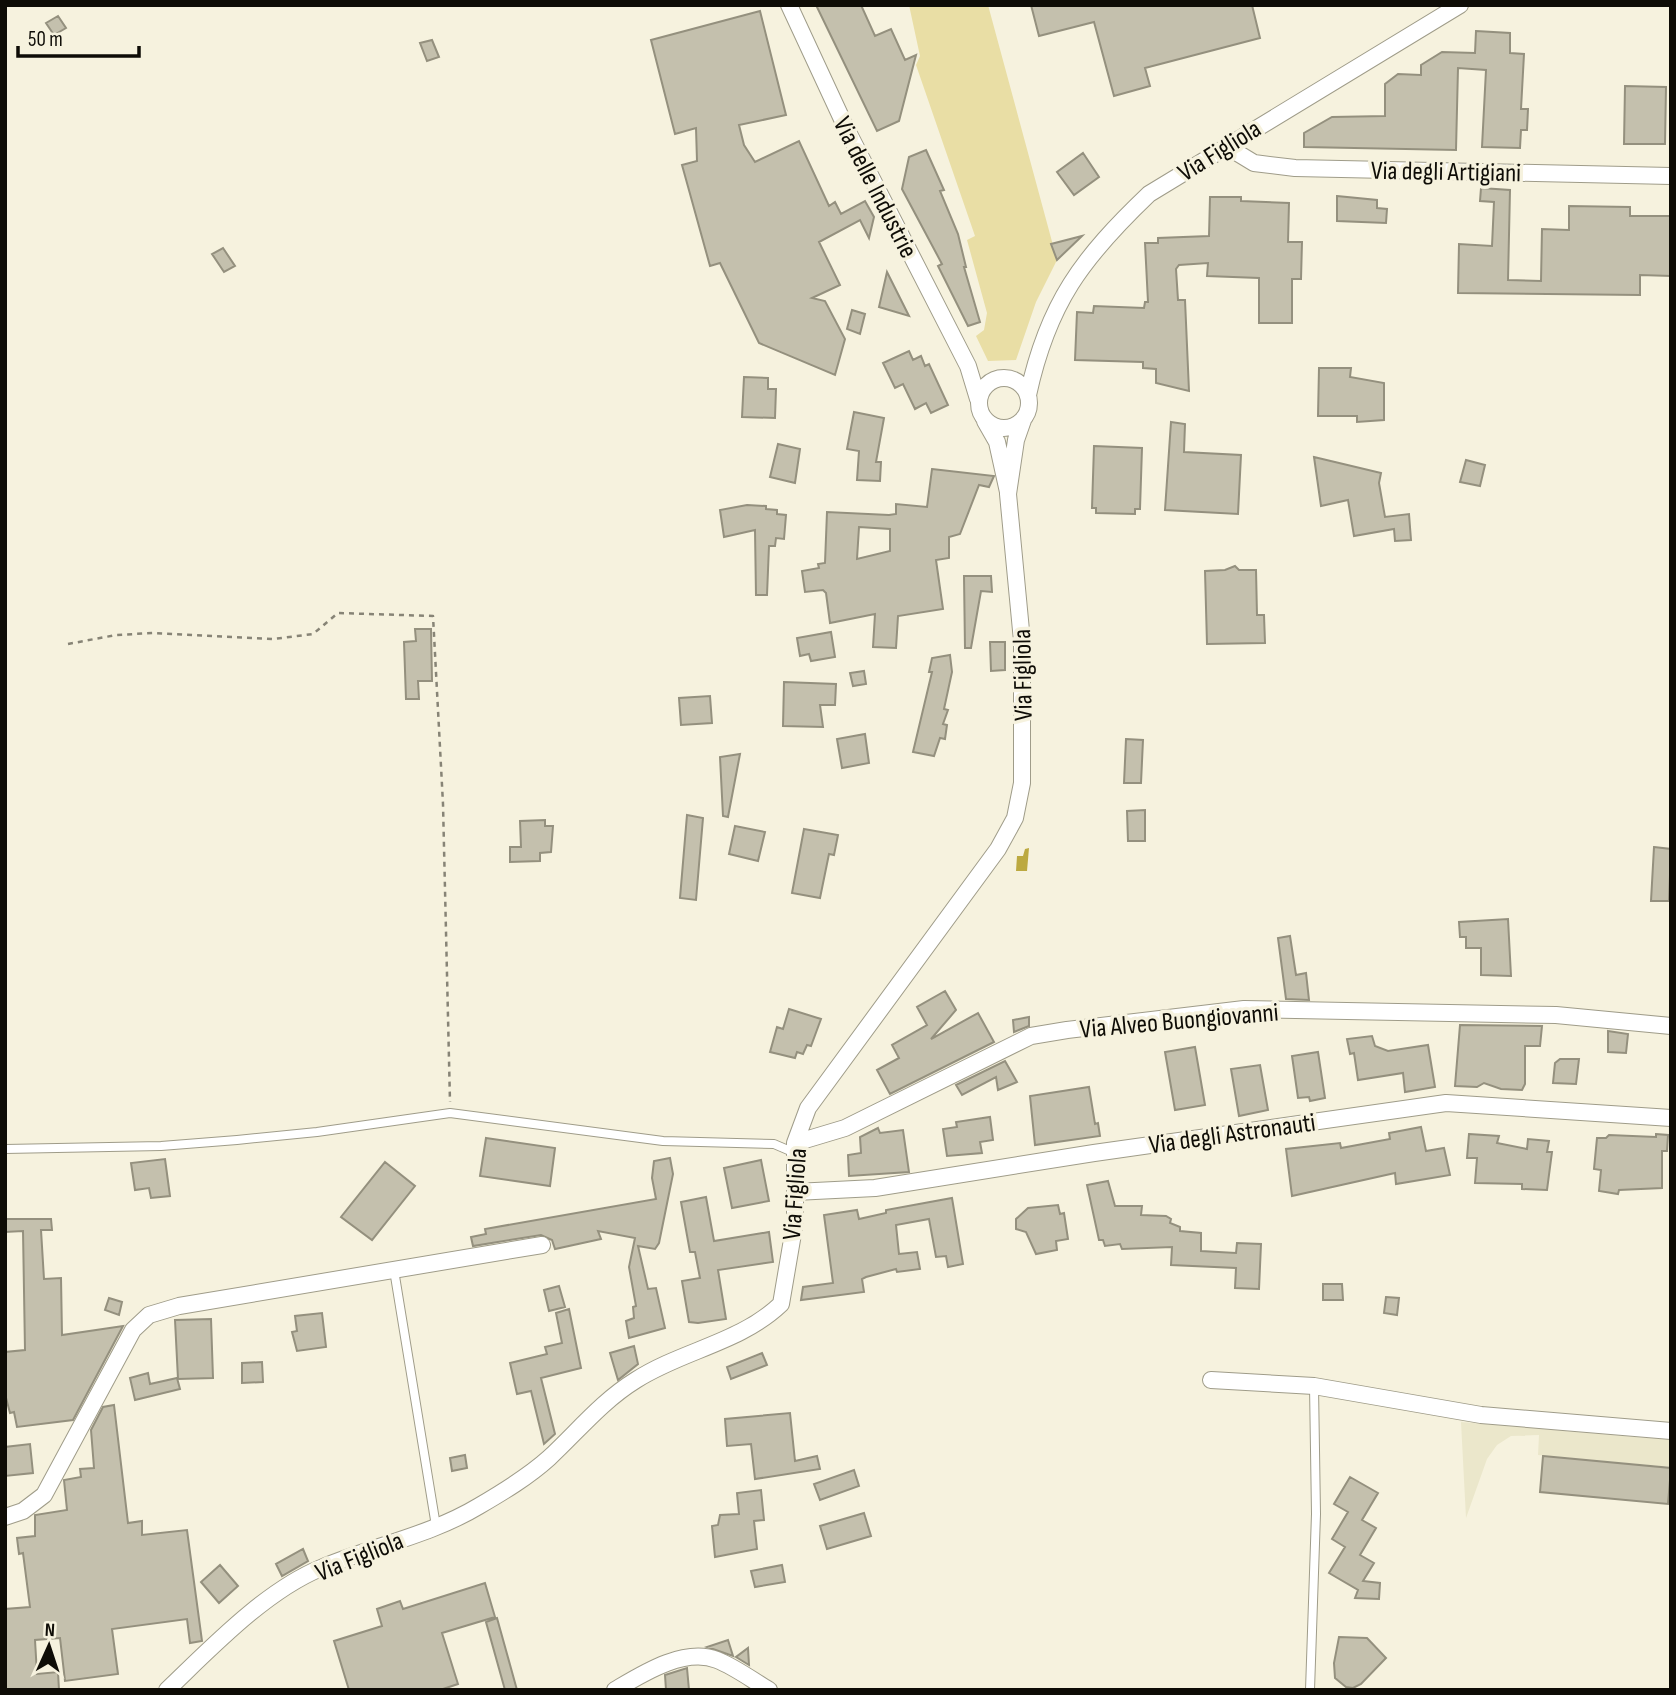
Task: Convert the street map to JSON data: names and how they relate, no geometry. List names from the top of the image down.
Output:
{
  "streets": {
    "street": [
      "Via Figliola",
      "Via degli Artigiani",
      "Via delle Industrie",
      "Via Alveo Buongiovanni",
      "Via degli Astronauti"
    ]
  },
  "crossings": [
    ["Via Figliola", "Via degli Artigiani"],
    ["Via Figliola", "Via delle Industrie"],
    ["Via Figliola", "Via Alveo Buongiovanni"],
    ["Via Figliola", "Via degli Astronauti"]
  ],
  "scale_bar": "50 m",
  "north": "top"
}
